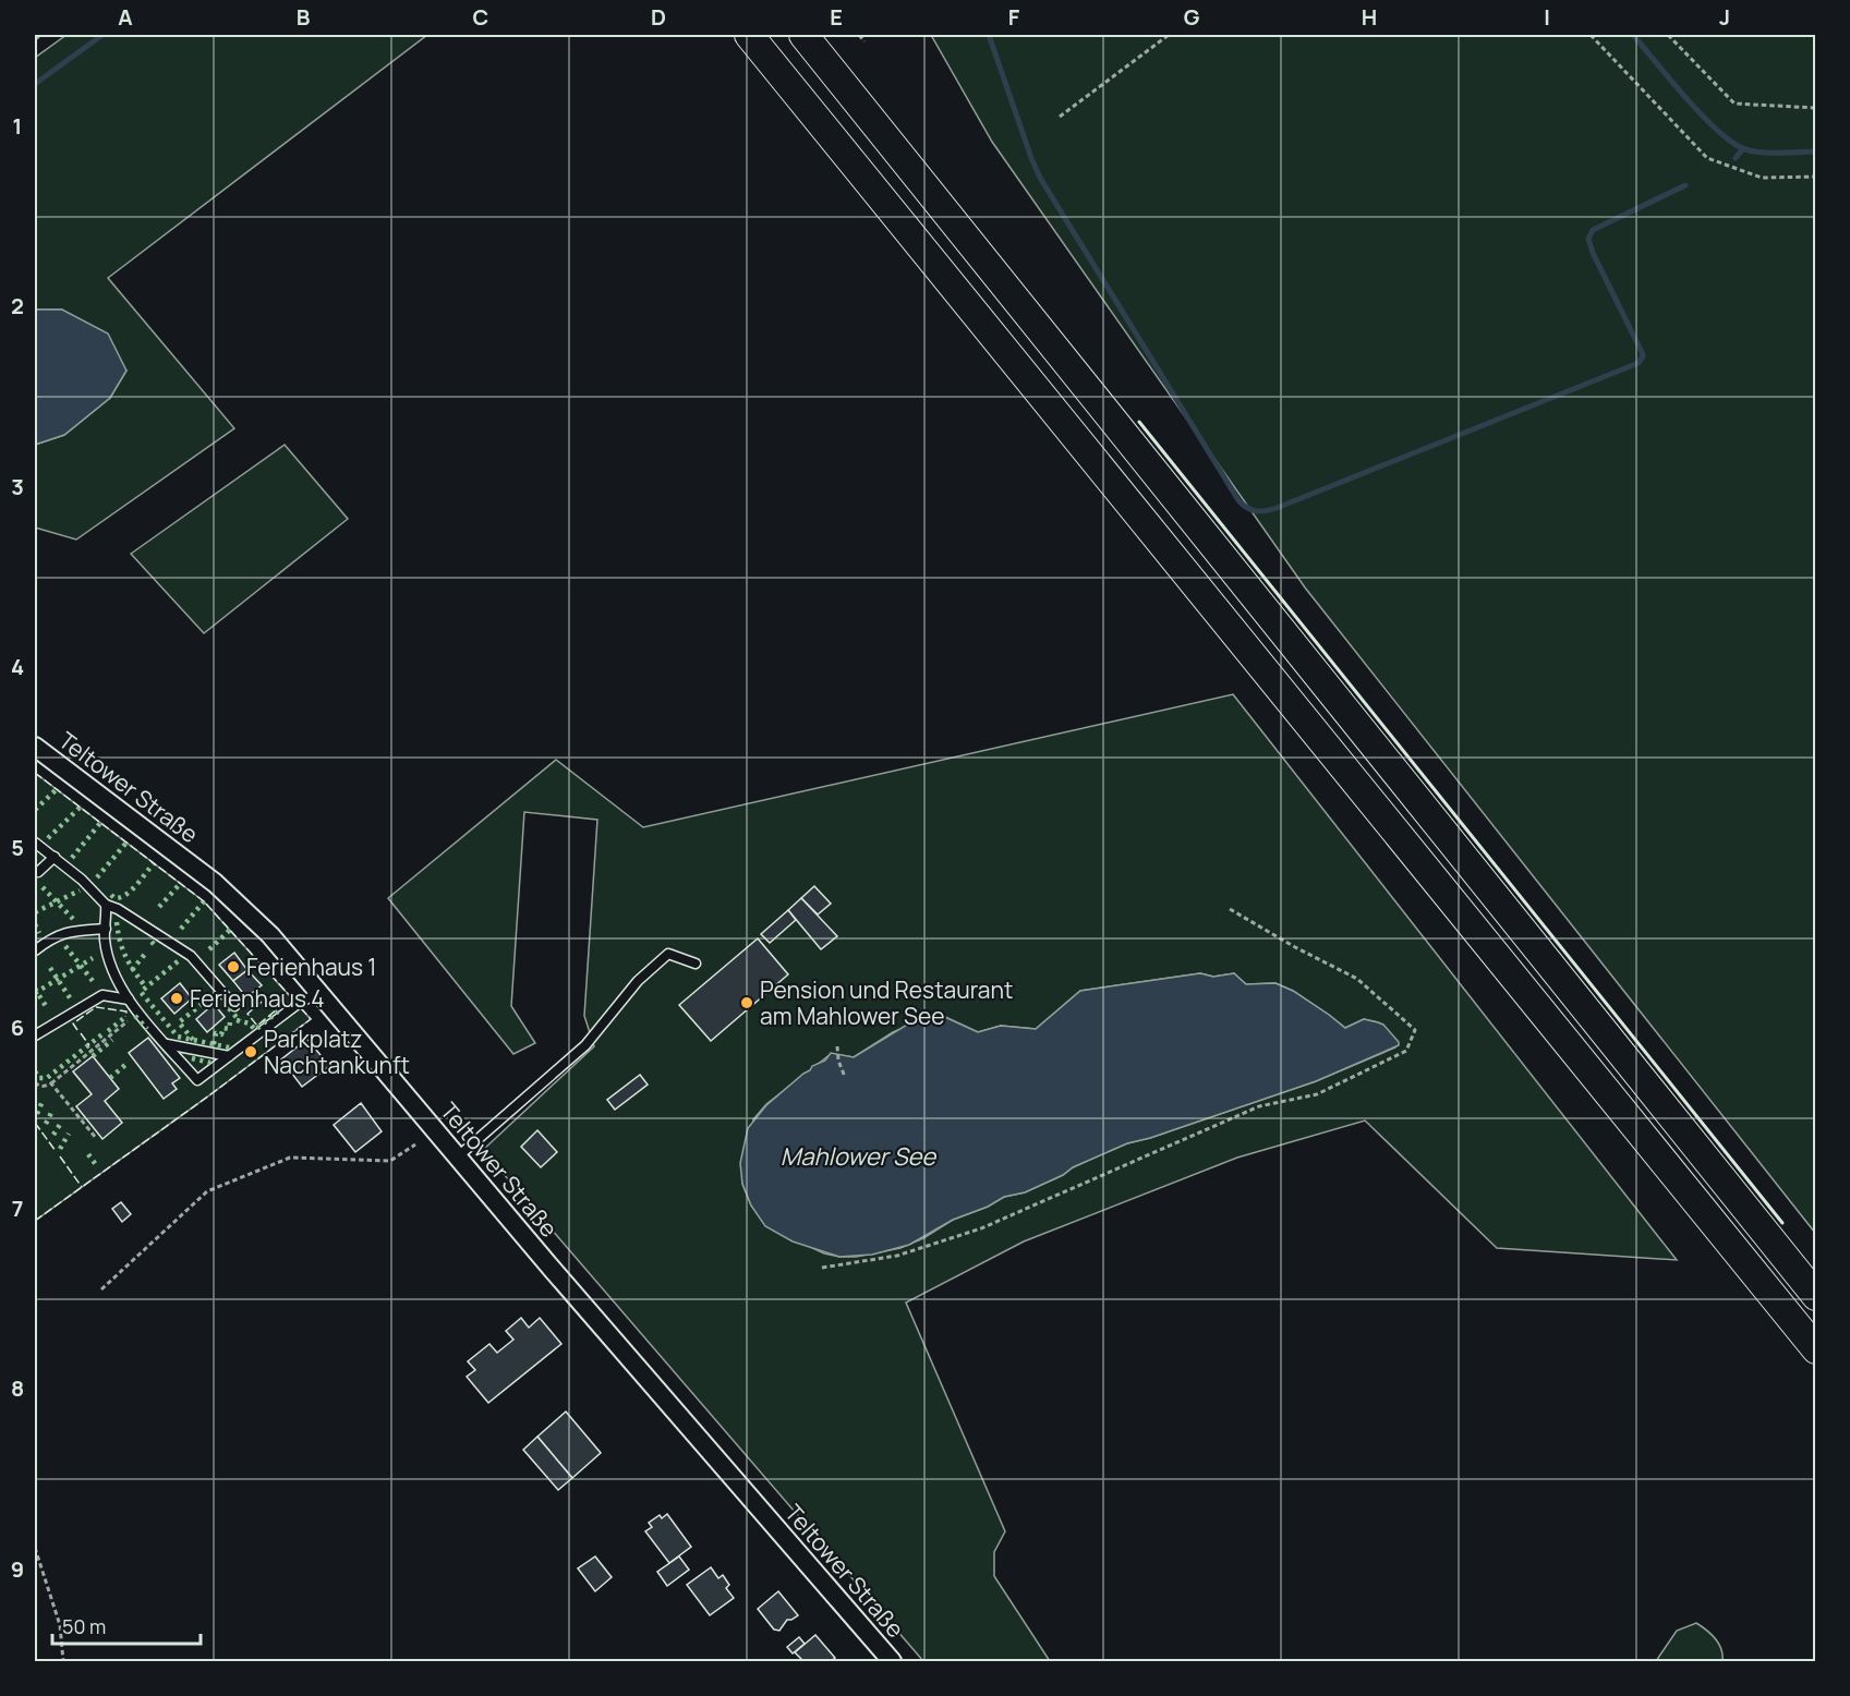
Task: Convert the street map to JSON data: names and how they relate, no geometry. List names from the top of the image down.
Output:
{
  "streets": {
    "street": ["Teltower Straße"]
  },
  "water": ["Mahlower See"],
  "places": [
    "Ferienhaus 1",
    "Ferienhaus 4",
    "Pension und Restaurant am Mahlower See",
    "Parkplatz Nachtankunft"
  ],
  "scale_bar": "50 m",
  "grid": {
    "columns": [
      "A",
      "B",
      "C",
      "D",
      "E",
      "F",
      "G",
      "H",
      "I",
      "J"
    ],
    "rows": [
      "1",
      "2",
      "3",
      "4",
      "5",
      "6",
      "7",
      "8",
      "9"
    ]
  }
}
